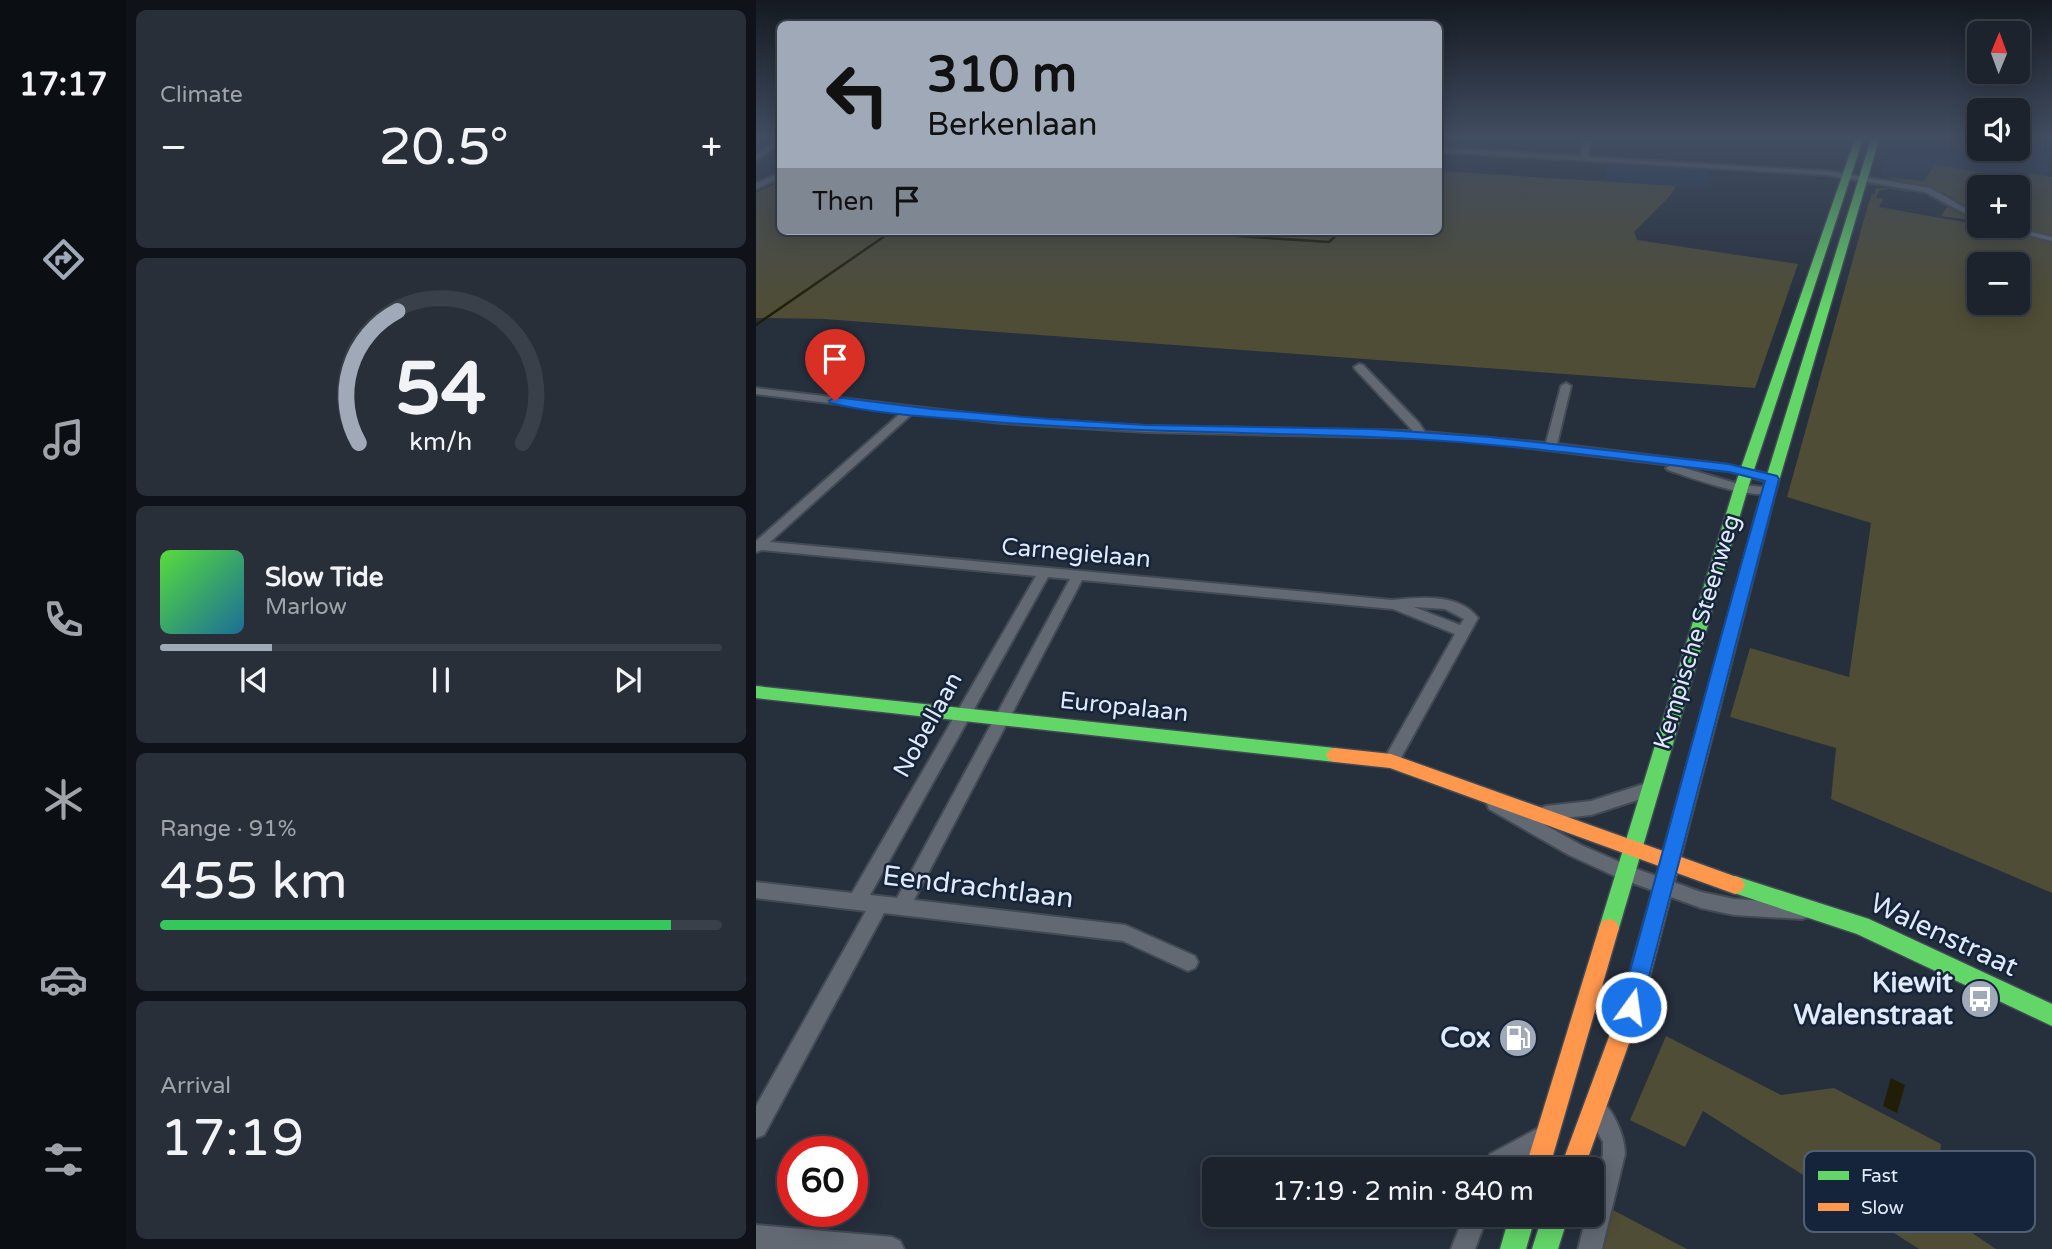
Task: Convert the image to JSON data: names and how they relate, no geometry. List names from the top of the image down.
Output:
{
  "streets": {
    "main road": ["Kempische Steenweg", "Europalaan", "Walenstraat"],
    "street": ["Carnegielaan", "Nobellaan", "Eendrachtlaan"]
  },
  "crossings": [
    ["Carnegielaan", "Nobellaan"],
    ["Kempische Steenweg", "Europalaan"],
    ["Kempische Steenweg", "Walenstraat"],
    ["Europalaan", "Nobellaan"],
    ["Europalaan", "Walenstraat"],
    ["Nobellaan", "Eendrachtlaan"]
  ],
  "places": {
    "bus stop": ["Kiewit Walenstraat"],
    "fuel station": ["Cox"]
  },
  "legend": ["Fast", "Slow"],
  "north": "top",
  "page": {
    "tabs": "17:17",
    "tile": [
      "Climate",
      ["Range · 91%", "455 km"],
      ["Arrival", "17:19"]
    ],
    "map_buttons": ["+", "−"],
    "turn": ["310 m", "Berkenlaan"],
    "heat": ["−", "20.5°", "+"],
    "then": "Then",
    "song": ["Slow Tide", "Marlow"],
    "limit": "60",
    "trip": "17:19 · 2 min · 840 m",
    "gauge": ["54", "km/h"]
  }
}
